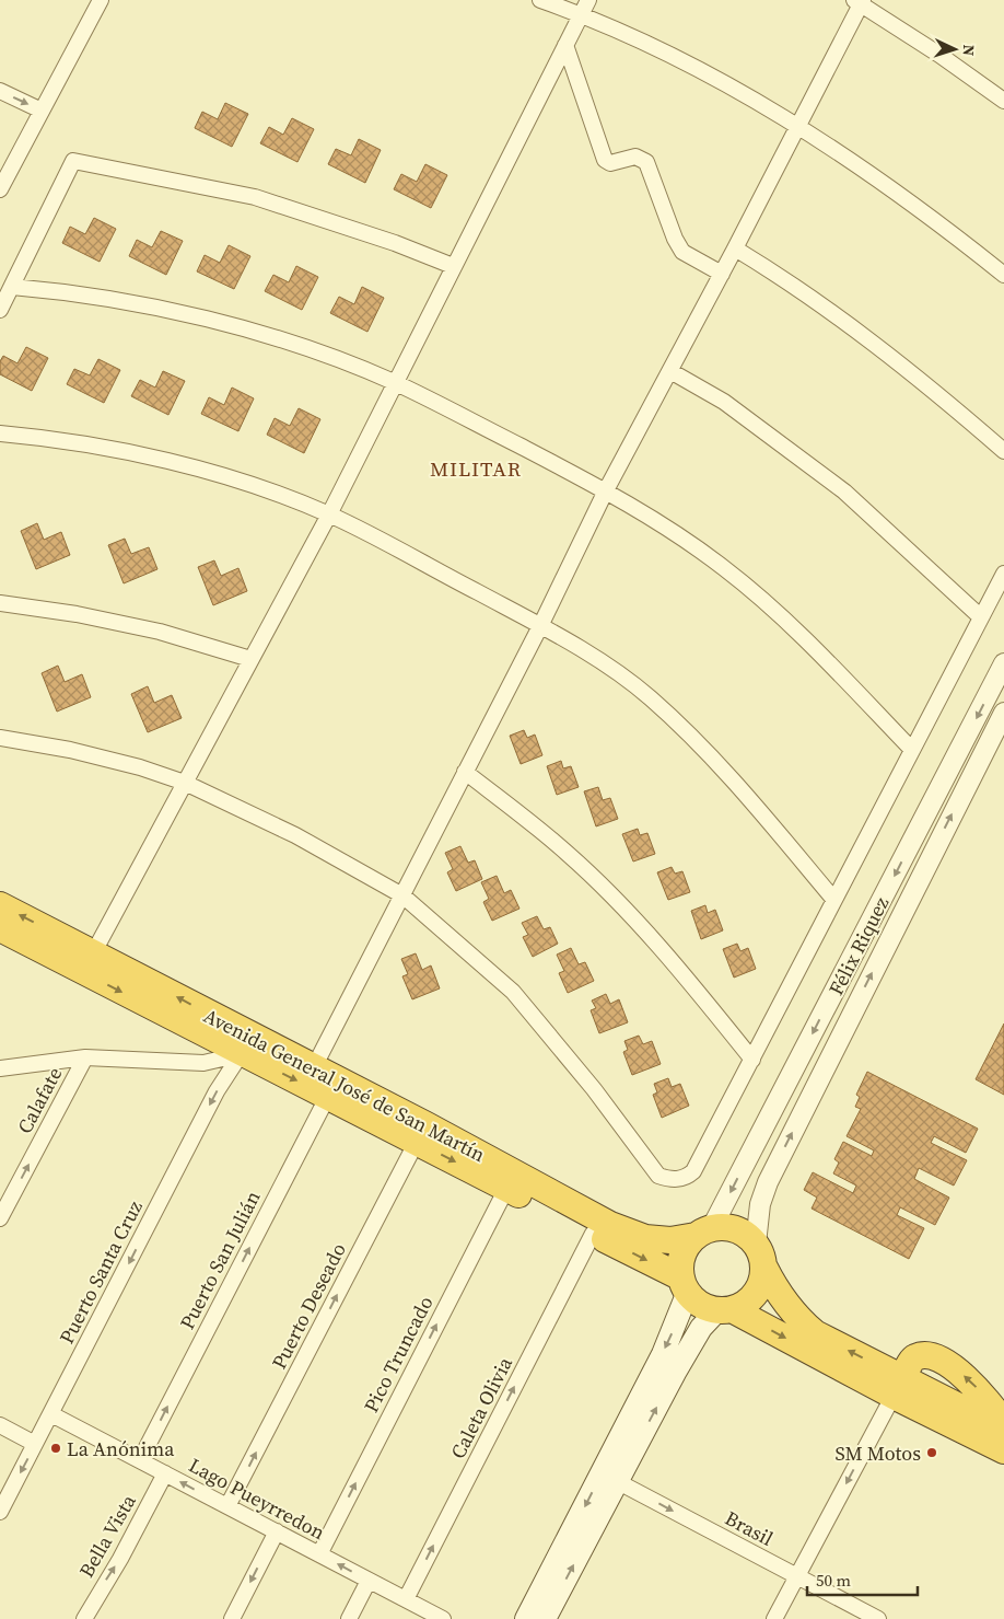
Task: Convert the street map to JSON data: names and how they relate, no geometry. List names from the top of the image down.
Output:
{
  "streets": {
    "highway": ["Avenida General José de San Martín"],
    "street": [
      "Félix Riquez",
      "Calafate",
      "Puerto San Julián",
      "Puerto Santa Cruz",
      "Puerto Deseado",
      "Pico Truncado",
      "Caleta Olivia",
      "Lago Pueyrredon",
      "Brasil",
      "Bella Vista"
    ]
  },
  "crossings": [
    ["Félix Riquez", "Avenida General José de San Martín"],
    ["Avenida General José de San Martín", "Puerto San Julián"],
    ["Avenida General José de San Martín", "Puerto Santa Cruz"],
    ["Avenida General José de San Martín", "Puerto Deseado"],
    ["Avenida General José de San Martín", "Pico Truncado"],
    ["Avenida General José de San Martín", "Caleta Olivia"],
    ["Puerto San Julián", "Lago Pueyrredon"],
    ["Puerto Santa Cruz", "Lago Pueyrredon"],
    ["Puerto Deseado", "Lago Pueyrredon"],
    ["Pico Truncado", "Lago Pueyrredon"],
    ["Caleta Olivia", "Lago Pueyrredon"],
    ["Lago Pueyrredon", "Bella Vista"]
  ],
  "one_way": [
    "Calafate",
    "Puerto San Julián",
    "Puerto Santa Cruz",
    "Puerto Deseado",
    "Pico Truncado",
    "Caleta Olivia",
    "Brasil"
  ],
  "districts": ["MILITAR"],
  "places": ["La Anónima", "SM Motos"],
  "scale_bar": "50 m",
  "north": "right"
}
